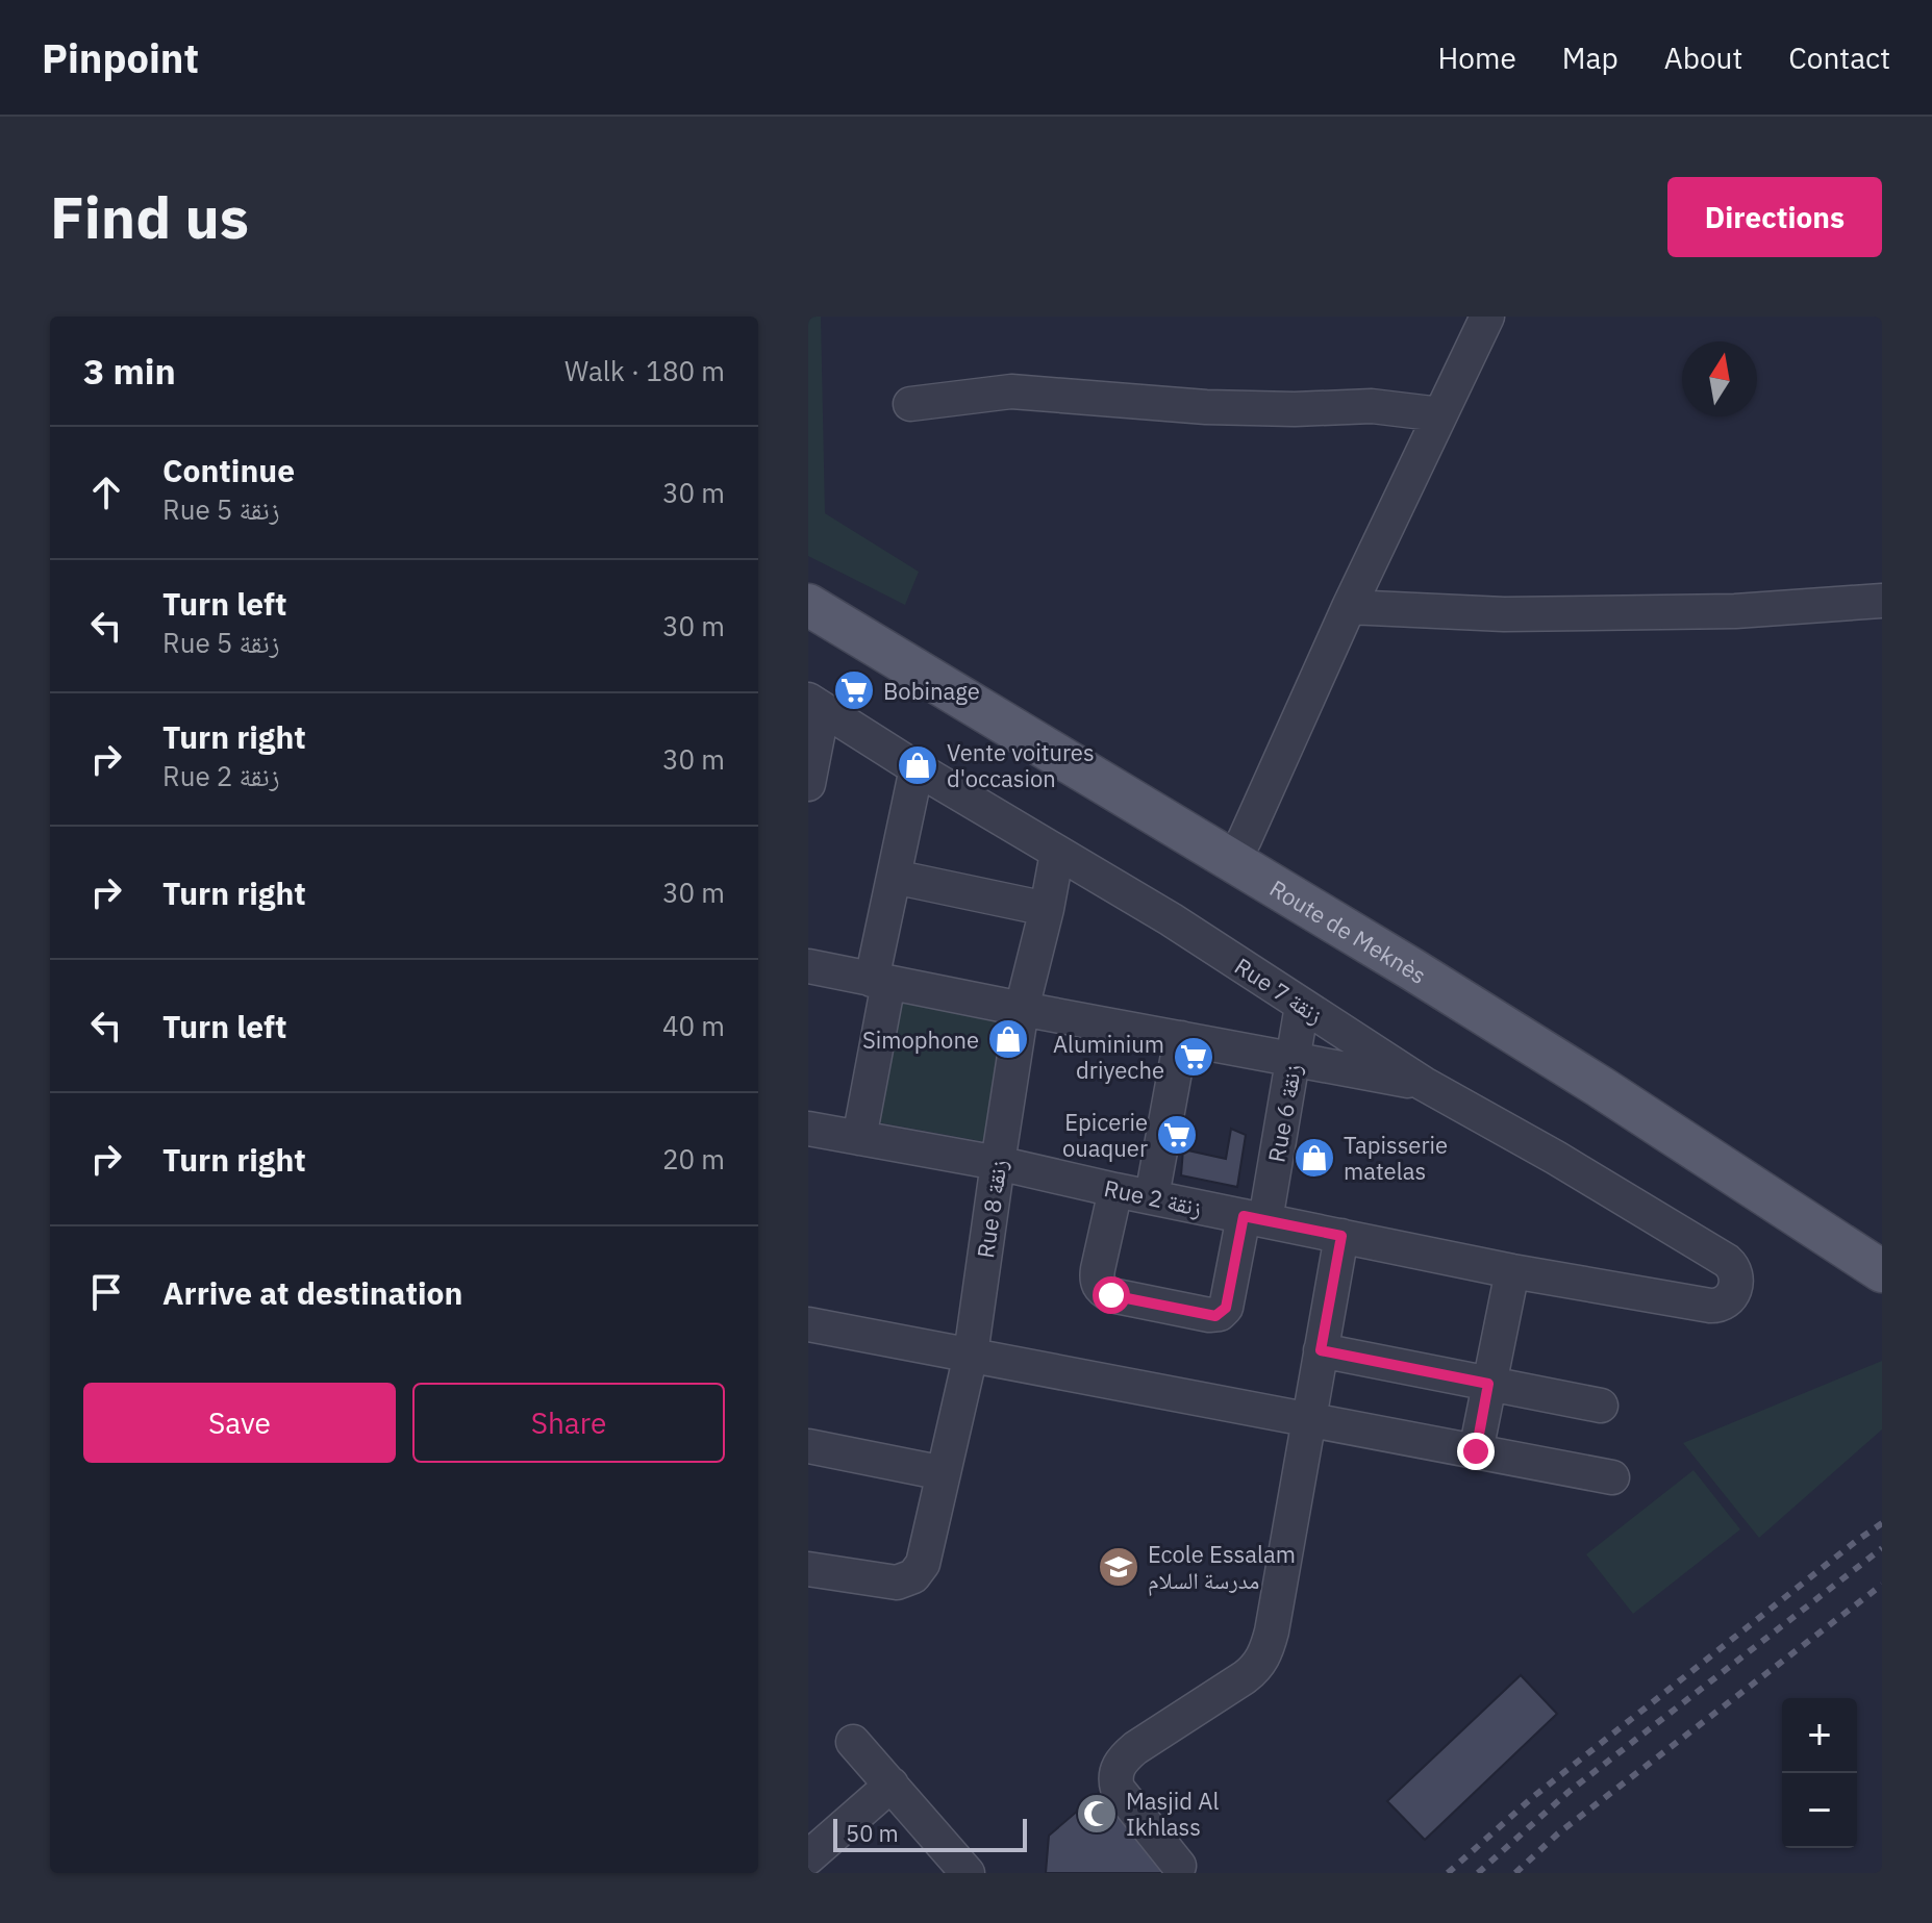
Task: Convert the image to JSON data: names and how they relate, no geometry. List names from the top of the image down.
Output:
{
  "streets": {
    "main road": ["Route de Meknès"],
    "street": [
      "Rue 7 زنقة",
      "Rue 6 زنقة",
      "Rue 2 زنقة",
      "Rue 8 زنقة"
    ]
  },
  "crossings": [
    ["Rue 7 زنقة", "Rue 6 زنقة"],
    ["Rue 7 زنقة", "Rue 2 زنقة"],
    ["Rue 7 زنقة", "Rue 8 زنقة"],
    ["Rue 6 زنقة", "Rue 2 زنقة"],
    ["Rue 2 زنقة", "Rue 8 زنقة"]
  ],
  "places": {
    "supermarket": ["Bobinage", "Aluminium driyeche", "Epicerie ouaquer"],
    "shop": ["Vente voitures d'occasion", "Simophone", "Tapisserie matelas"],
    "school or university": ["Ecole Essalam مدرسة السلام"],
    "mosque": ["Masjid Al Ikhlass"]
  },
  "scale_bar": "50 m",
  "north": "top",
  "page": {
    "header": "Pinpoint",
    "nav": [
      "Home",
      "Map",
      "About",
      "Contact"
    ],
    "buttons": [
      "Directions",
      ["Save", "Share"]
    ],
    "title": "Find us",
    "heading": ["3 min", "Walk · 180 m"],
    "list": [
      ["Continue", "Rue 5 زنقة", "30 m"],
      ["Turn left", "Rue 5 زنقة", "30 m"],
      ["Turn right", "Rue 2 زنقة", "30 m"],
      ["Turn right", "30 m"],
      ["Turn left", "40 m"],
      ["Turn right", "20 m"],
      "Arrive at destination"
    ],
    "map_buttons": ["+", "−"],
    "scale": "50 m"
  }
}
